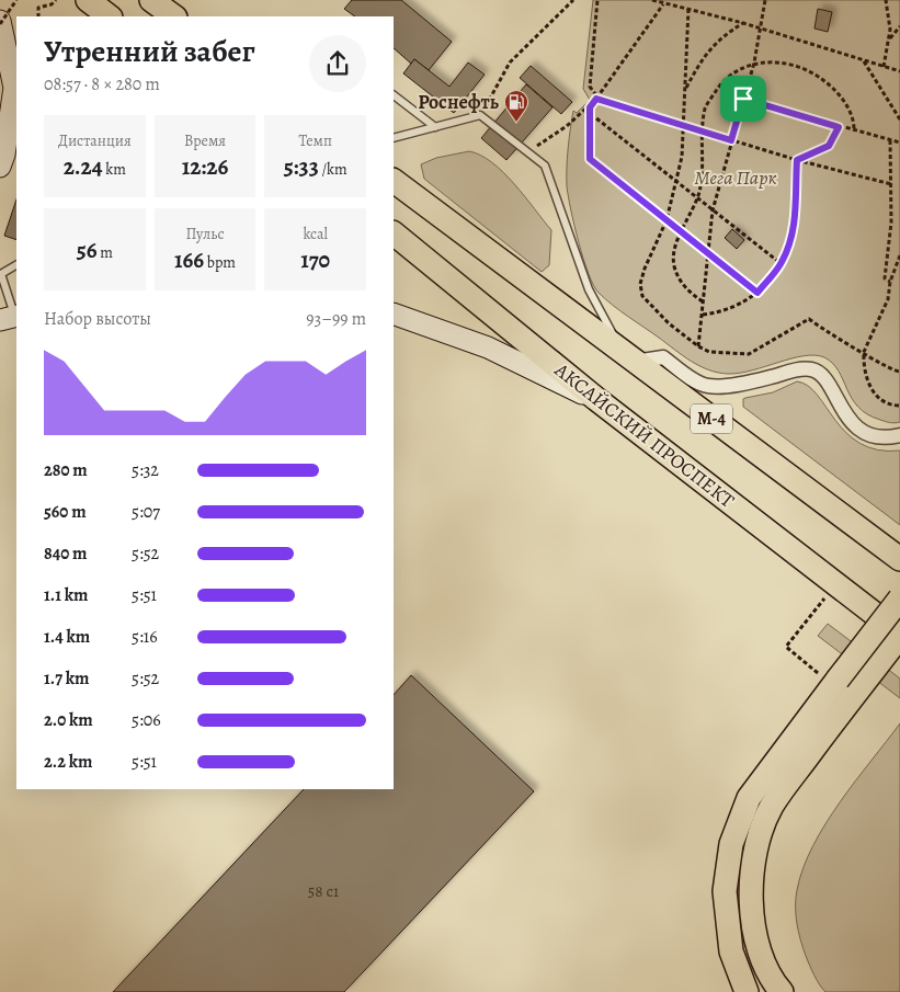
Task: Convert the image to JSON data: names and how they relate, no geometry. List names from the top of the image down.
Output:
{
  "streets": {
    "main road": ["М-4", "АКСАЙСКИЙ ПРОСПЕКТ"]
  },
  "parks": ["Мега Парк"],
  "places": {
    "fuel station": ["Роснефть"]
  },
  "house_numbers": ["58 с1"],
  "page": {
    "heading": ["Утренний забег", "08:57 · 8 × 280 m"],
    "stats": [
      ["Дистанция", "2.24 km"],
      ["Время", "12:26"],
      ["Темп", "5:33 /km"],
      ["56 m"],
      ["Пульс", "166 bpm"],
      ["kcal", "170"]
    ],
    "chart": ["Набор высоты", "93–99 m"],
    "list": [
      {
        "name": "280 m",
        "note": "5:32"
      },
      {
        "name": "560 m",
        "note": "5:07"
      },
      {
        "name": "840 m",
        "note": "5:52"
      },
      {
        "name": "1.1 km",
        "note": "5:51"
      },
      {
        "name": "1.4 km",
        "note": "5:16"
      },
      {
        "name": "1.7 km",
        "note": "5:52"
      },
      {
        "name": "2.0 km",
        "note": "5:06"
      },
      {
        "name": "2.2 km",
        "note": "5:51"
      }
    ]
  }
}
